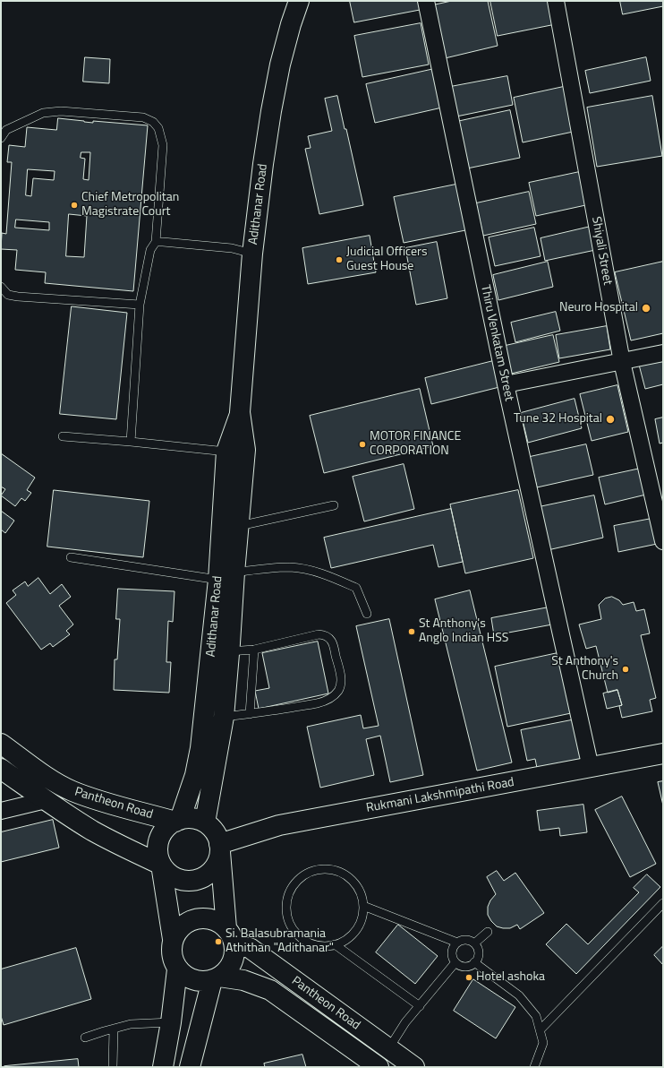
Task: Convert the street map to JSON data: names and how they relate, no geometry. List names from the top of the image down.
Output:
{
  "streets": {
    "main road": ["Adithanar Road", "Rukmani Lakshmipathi Road", "Pantheon Road"],
    "street": ["Shiyali Street", "Thiru Venkatam Street"]
  },
  "crossings": [
    ["Adithanar Road", "Rukmani Lakshmipathi Road"],
    ["Adithanar Road", "Pantheon Road"],
    ["Thiru Venkatam Street", "Rukmani Lakshmipathi Road"],
    ["Rukmani Lakshmipathi Road", "Pantheon Road"]
  ],
  "places": [
    "Chief Metropolitan Magistrate Court",
    "Judicial Officers Guest House",
    "Neuro Hospital",
    "Tune 32 Hospital",
    "MOTOR FINANCE CORPORATION",
    "St Anthony's Anglo Indian HSS",
    "St Anthony's Church",
    "Si. Balasubramania Athithan \"Adithanar\"",
    "Hotel ashoka"
  ]
}
